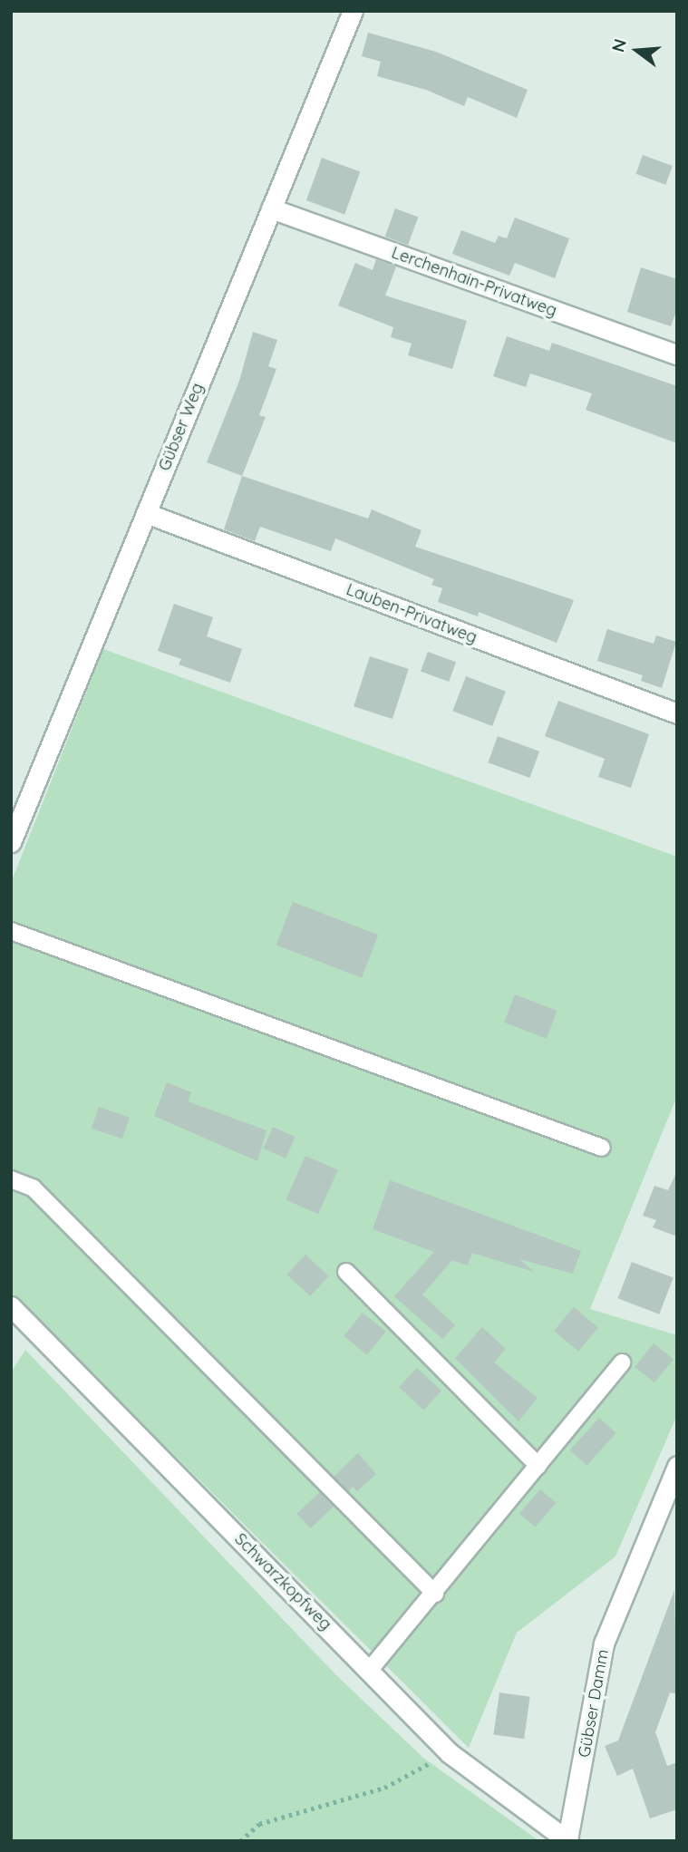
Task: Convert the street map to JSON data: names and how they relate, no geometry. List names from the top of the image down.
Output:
{
  "streets": {
    "street": [
      "Lerchenhain-Privatweg",
      "Gübser Weg",
      "Lauben-Privatweg",
      "Schwarzkopfweg",
      "Gübser Damm"
    ]
  },
  "crossings": [
    ["Lerchenhain-Privatweg", "Gübser Weg"],
    ["Gübser Weg", "Lauben-Privatweg"],
    ["Schwarzkopfweg", "Gübser Damm"]
  ],
  "north": "left"
}
